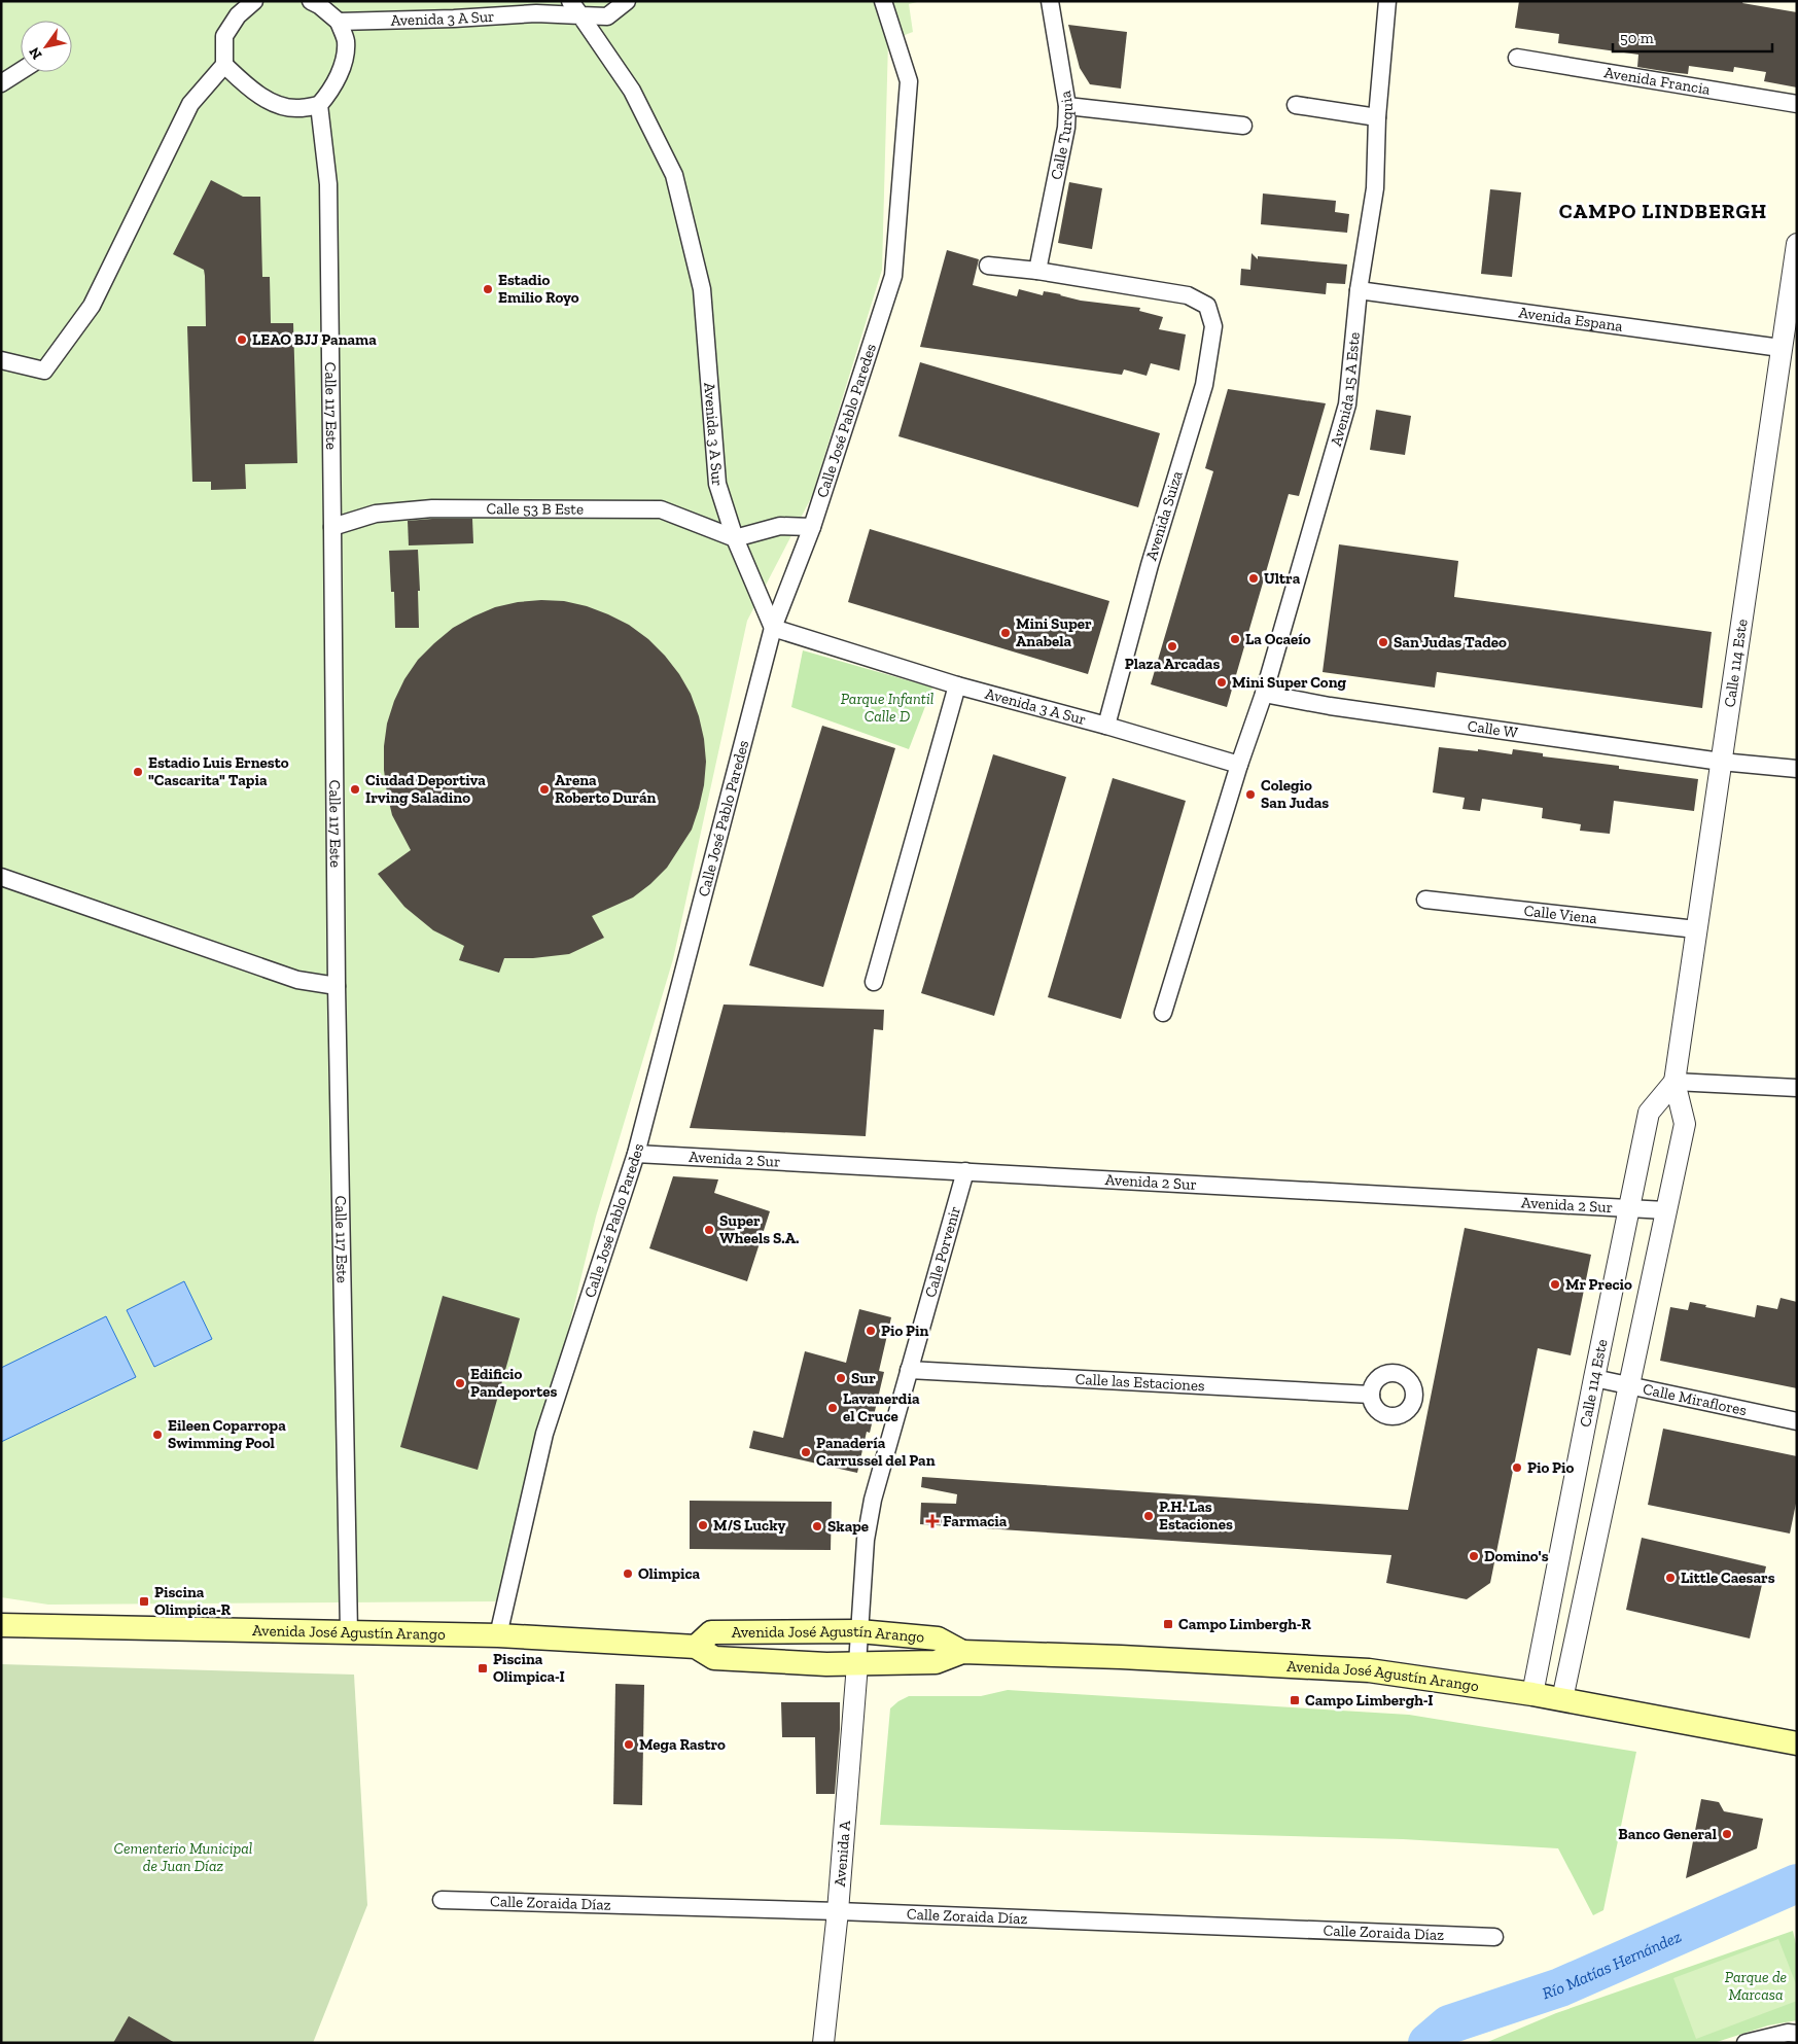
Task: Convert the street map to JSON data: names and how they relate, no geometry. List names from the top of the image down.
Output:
{
  "streets": {
    "main road": ["Avenida José Agustín Arango"],
    "street": [
      "Avenida 3 A Sur",
      "Avenida Francia",
      "Calle Turquia",
      "Avenida Espana",
      "Avenida 15 A Este",
      "Calle 117 Este",
      "Calle José Pablo Paredes",
      "Calle 53 B Este",
      "Avenida Suiza",
      "Calle 114 Este",
      "Calle W",
      "Calle Viena",
      "Avenida 2 Sur",
      "Calle Porvenir",
      "Calle las Estaciones",
      "Calle Miraflores",
      "Avenida A",
      "Calle Zoraida Díaz"
    ]
  },
  "crossings": [
    ["Avenida 3 A Sur", "Avenida 15 A Este"],
    ["Avenida 3 A Sur", "Calle José Pablo Paredes"],
    ["Avenida 3 A Sur", "Calle 53 B Este"],
    ["Avenida 3 A Sur", "Avenida Suiza"],
    ["Calle Turquia", "Avenida Suiza"],
    ["Avenida Espana", "Avenida 15 A Este"],
    ["Avenida Espana", "Calle 114 Este"],
    ["Avenida 15 A Este", "Calle W"],
    ["Calle 117 Este", "Calle 53 B Este"],
    ["Calle 117 Este", "Avenida José Agustín Arango"],
    ["Calle José Pablo Paredes", "Avenida 2 Sur"],
    ["Calle José Pablo Paredes", "Avenida José Agustín Arango"],
    ["Calle 114 Este", "Calle W"],
    ["Calle 114 Este", "Calle Viena"],
    ["Calle 114 Este", "Avenida 2 Sur"],
    ["Calle 114 Este", "Calle Miraflores"],
    ["Calle 114 Este", "Avenida José Agustín Arango"],
    ["Avenida 2 Sur", "Calle Porvenir"],
    ["Calle Porvenir", "Calle las Estaciones"],
    ["Calle Porvenir", "Avenida José Agustín Arango"],
    ["Calle Porvenir", "Avenida A"],
    ["Avenida José Agustín Arango", "Avenida A"],
    ["Avenida A", "Calle Zoraida Díaz"]
  ],
  "districts": ["CAMPO LINDBERGH"],
  "water": ["Río Matías Hernández"],
  "parks": ["Parque Infantil Calle D", "Cementerio Municipal de Juan Díaz", "Parque de Marcasa"],
  "places": {
    "other": [
      "Estadio Emilio Royo",
      "LEAO BJJ Panama",
      "Ultra",
      "Mini Super Anabela",
      "La Ocaeío",
      "San Judas Tadeo",
      "Plaza Arcadas",
      "Mini Super Cong",
      "Estadio Luis Ernesto \"Cascarita\" Tapia",
      "Ciudad Deportiva Irving Saladino",
      "Arena Roberto Durán",
      "Colegio San Judas",
      "Super Wheels S.A.",
      "Mr Precio",
      "Pio Pin",
      "Sur",
      "Edificio Pandeportes",
      "Lavanerdia el Cruce",
      "Eileen Coparropa Swimming Pool",
      "Panadería Carrussel del Pan",
      "Pio Pio",
      "P.H. Las Estaciones",
      "M/S Lucky",
      "Skape",
      "Domino's",
      "Olimpica",
      "Little Caesars",
      "Mega Rastro",
      "Banco General"
    ],
    "health": ["Farmacia"],
    "transit": [
      "Piscina Olimpica-R",
      "Campo Limbergh-R",
      "Piscina Olimpica-I",
      "Campo Limbergh-I"
    ]
  },
  "scale_bar": "50 m",
  "north": "bottom left"
}
